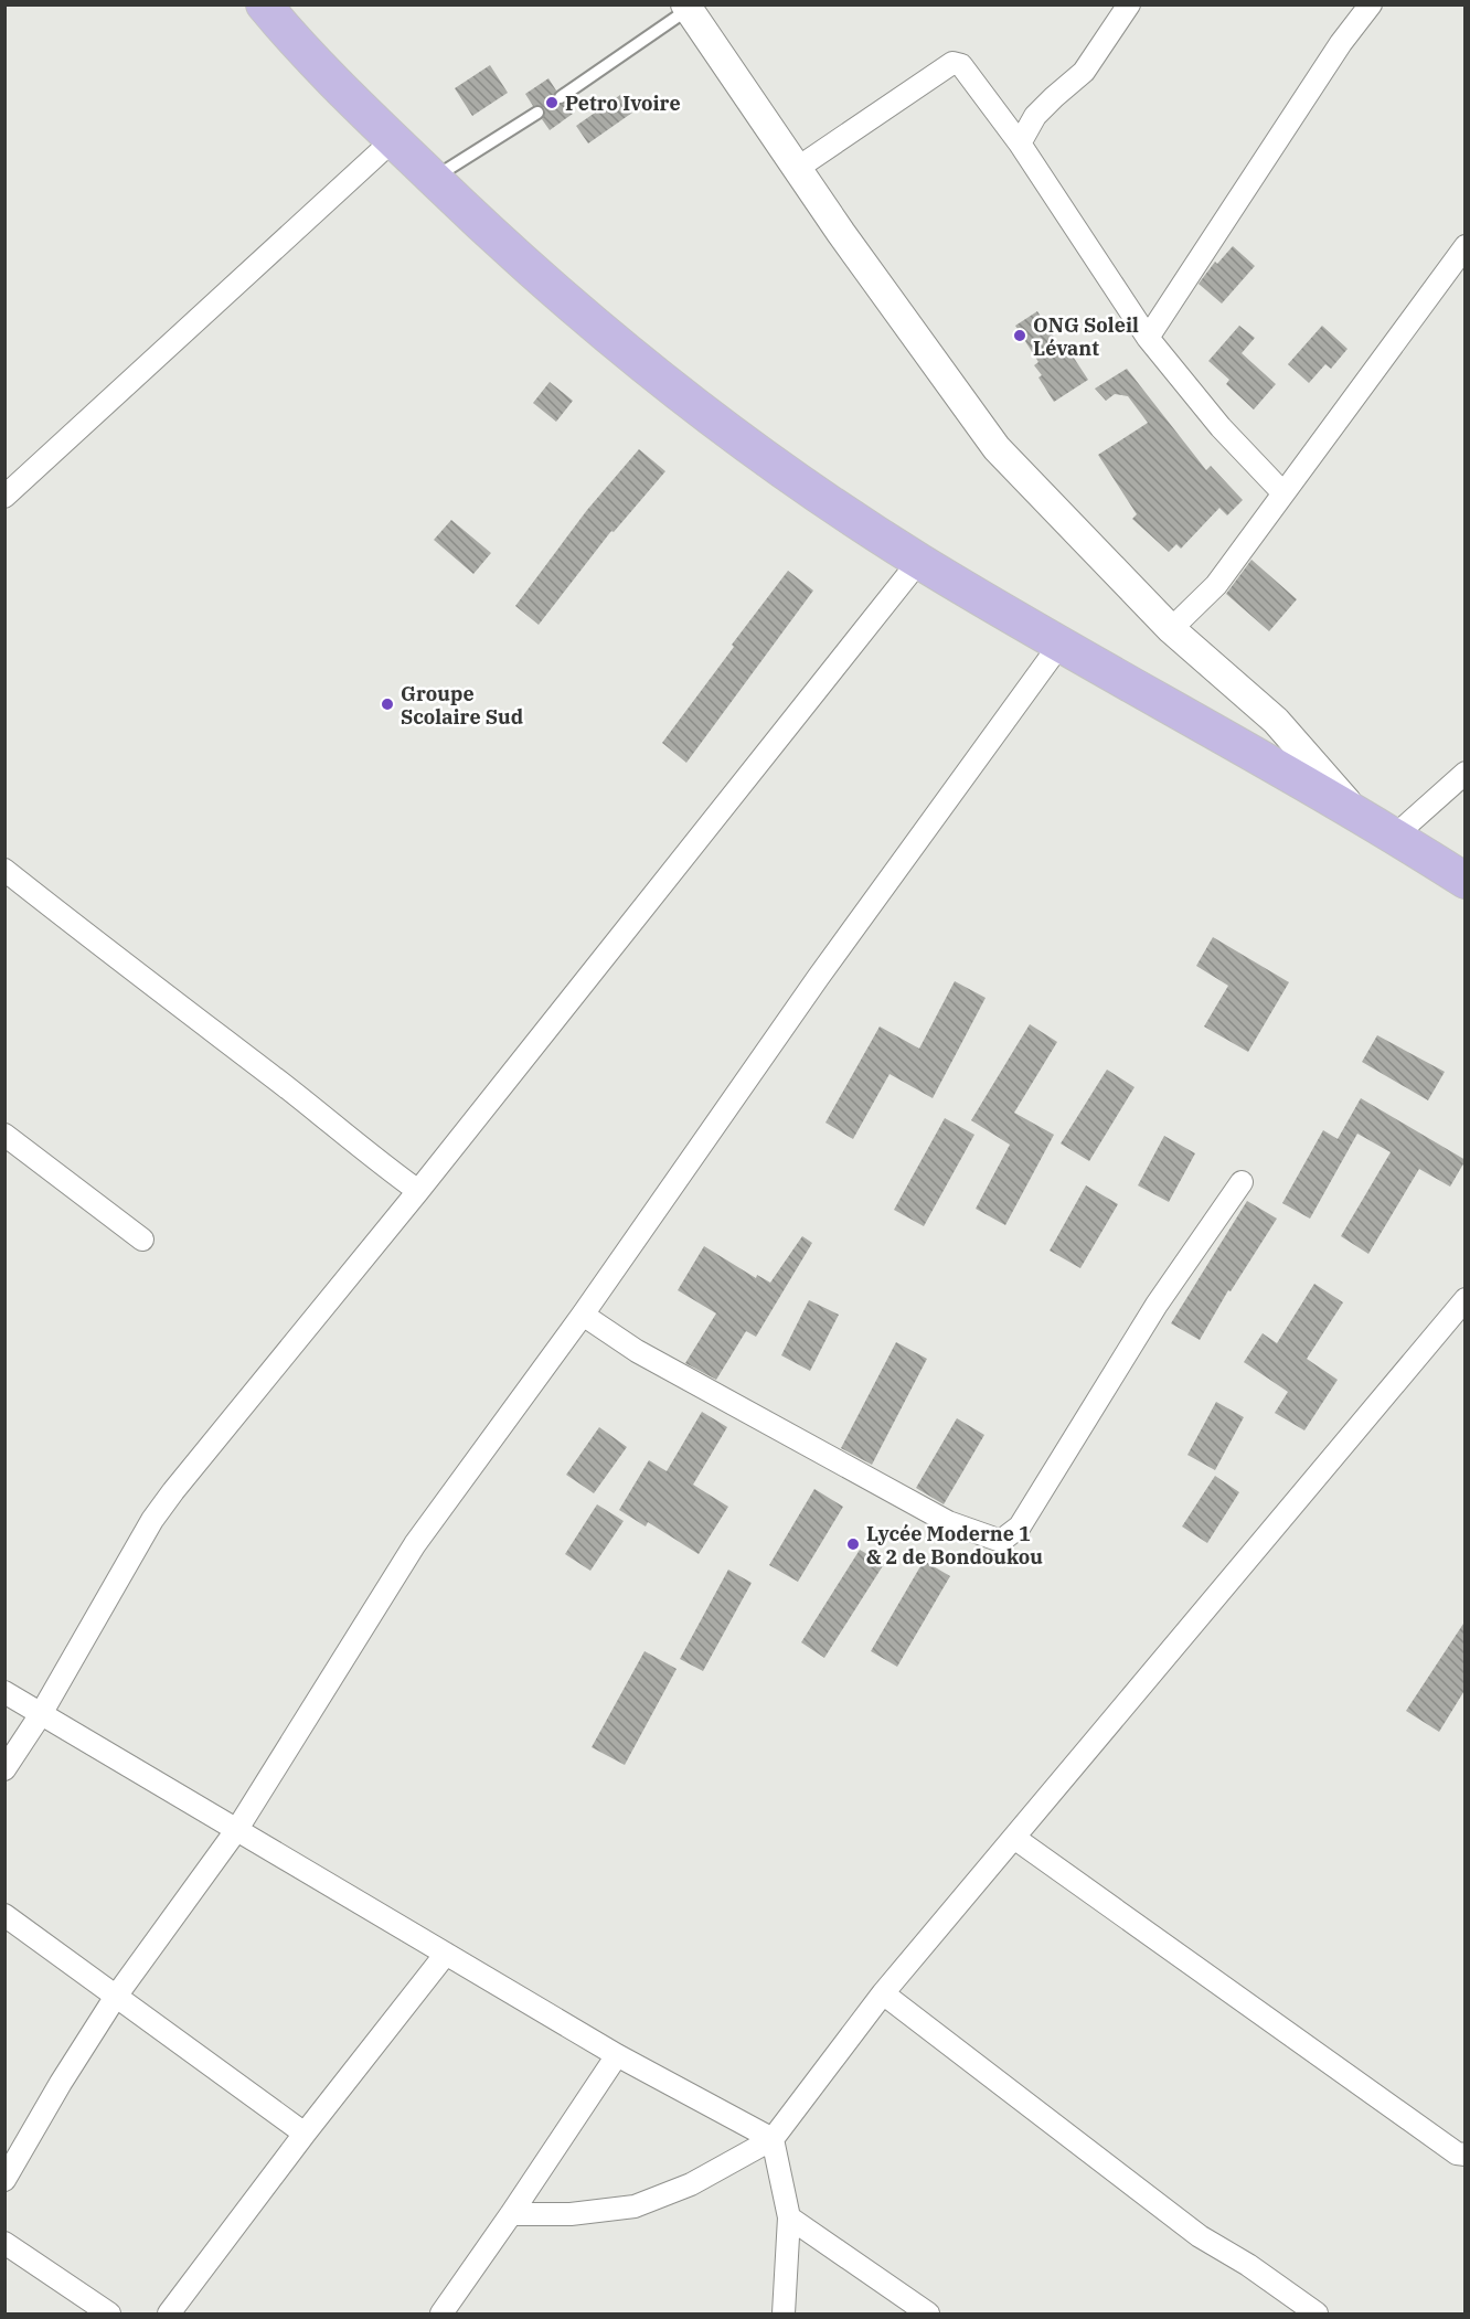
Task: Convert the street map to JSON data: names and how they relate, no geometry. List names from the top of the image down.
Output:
{
  "places": [
    "Petro Ivoire",
    "ONG Soleil Lévant",
    "Groupe Scolaire Sud",
    "Lycée Moderne 1 & 2 de Bondoukou"
  ]
}
